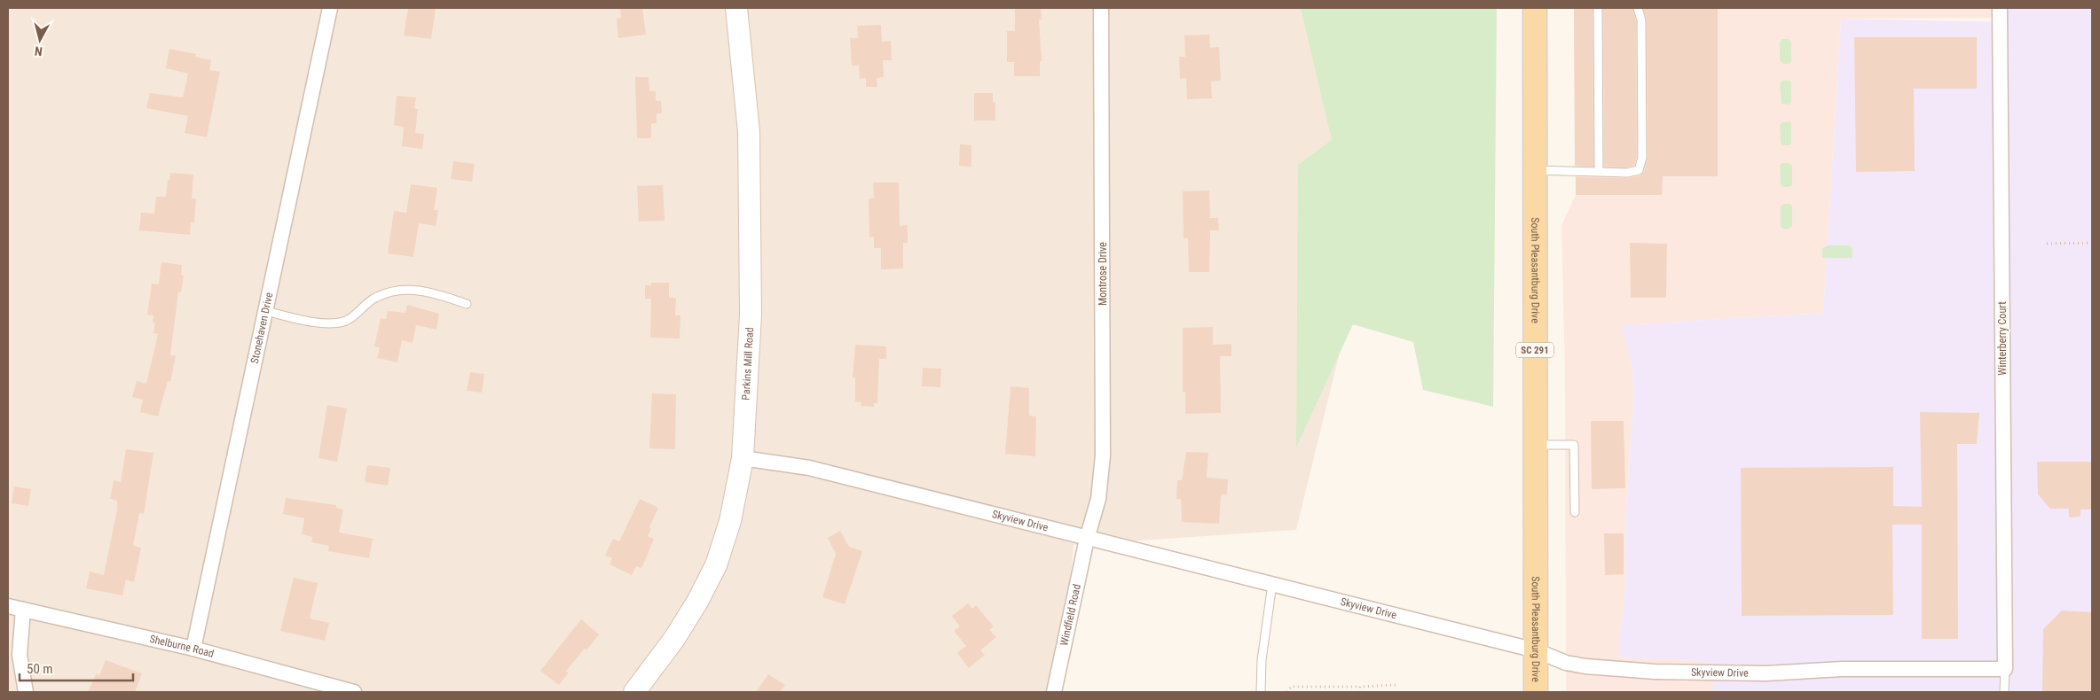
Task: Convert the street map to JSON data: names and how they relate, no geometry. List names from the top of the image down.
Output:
{
  "streets": {
    "main road": ["South Pleasantburg Drive", "SC 291"],
    "street": [
      "Montrose Drive",
      "Stonehaven Drive",
      "Winterberry Court",
      "Parkins Mill Road",
      "Skyview Drive",
      "Windfield Road",
      "Shelburne Road"
    ]
  },
  "crossings": [
    ["South Pleasantburg Drive", "Skyview Drive"],
    ["Montrose Drive", "Skyview Drive"],
    ["Montrose Drive", "Windfield Road"],
    ["Stonehaven Drive", "Shelburne Road"],
    ["Winterberry Court", "Skyview Drive"],
    ["Parkins Mill Road", "Skyview Drive"],
    ["Skyview Drive", "Windfield Road"]
  ],
  "scale_bar": "50 m",
  "north": "bottom"
}
